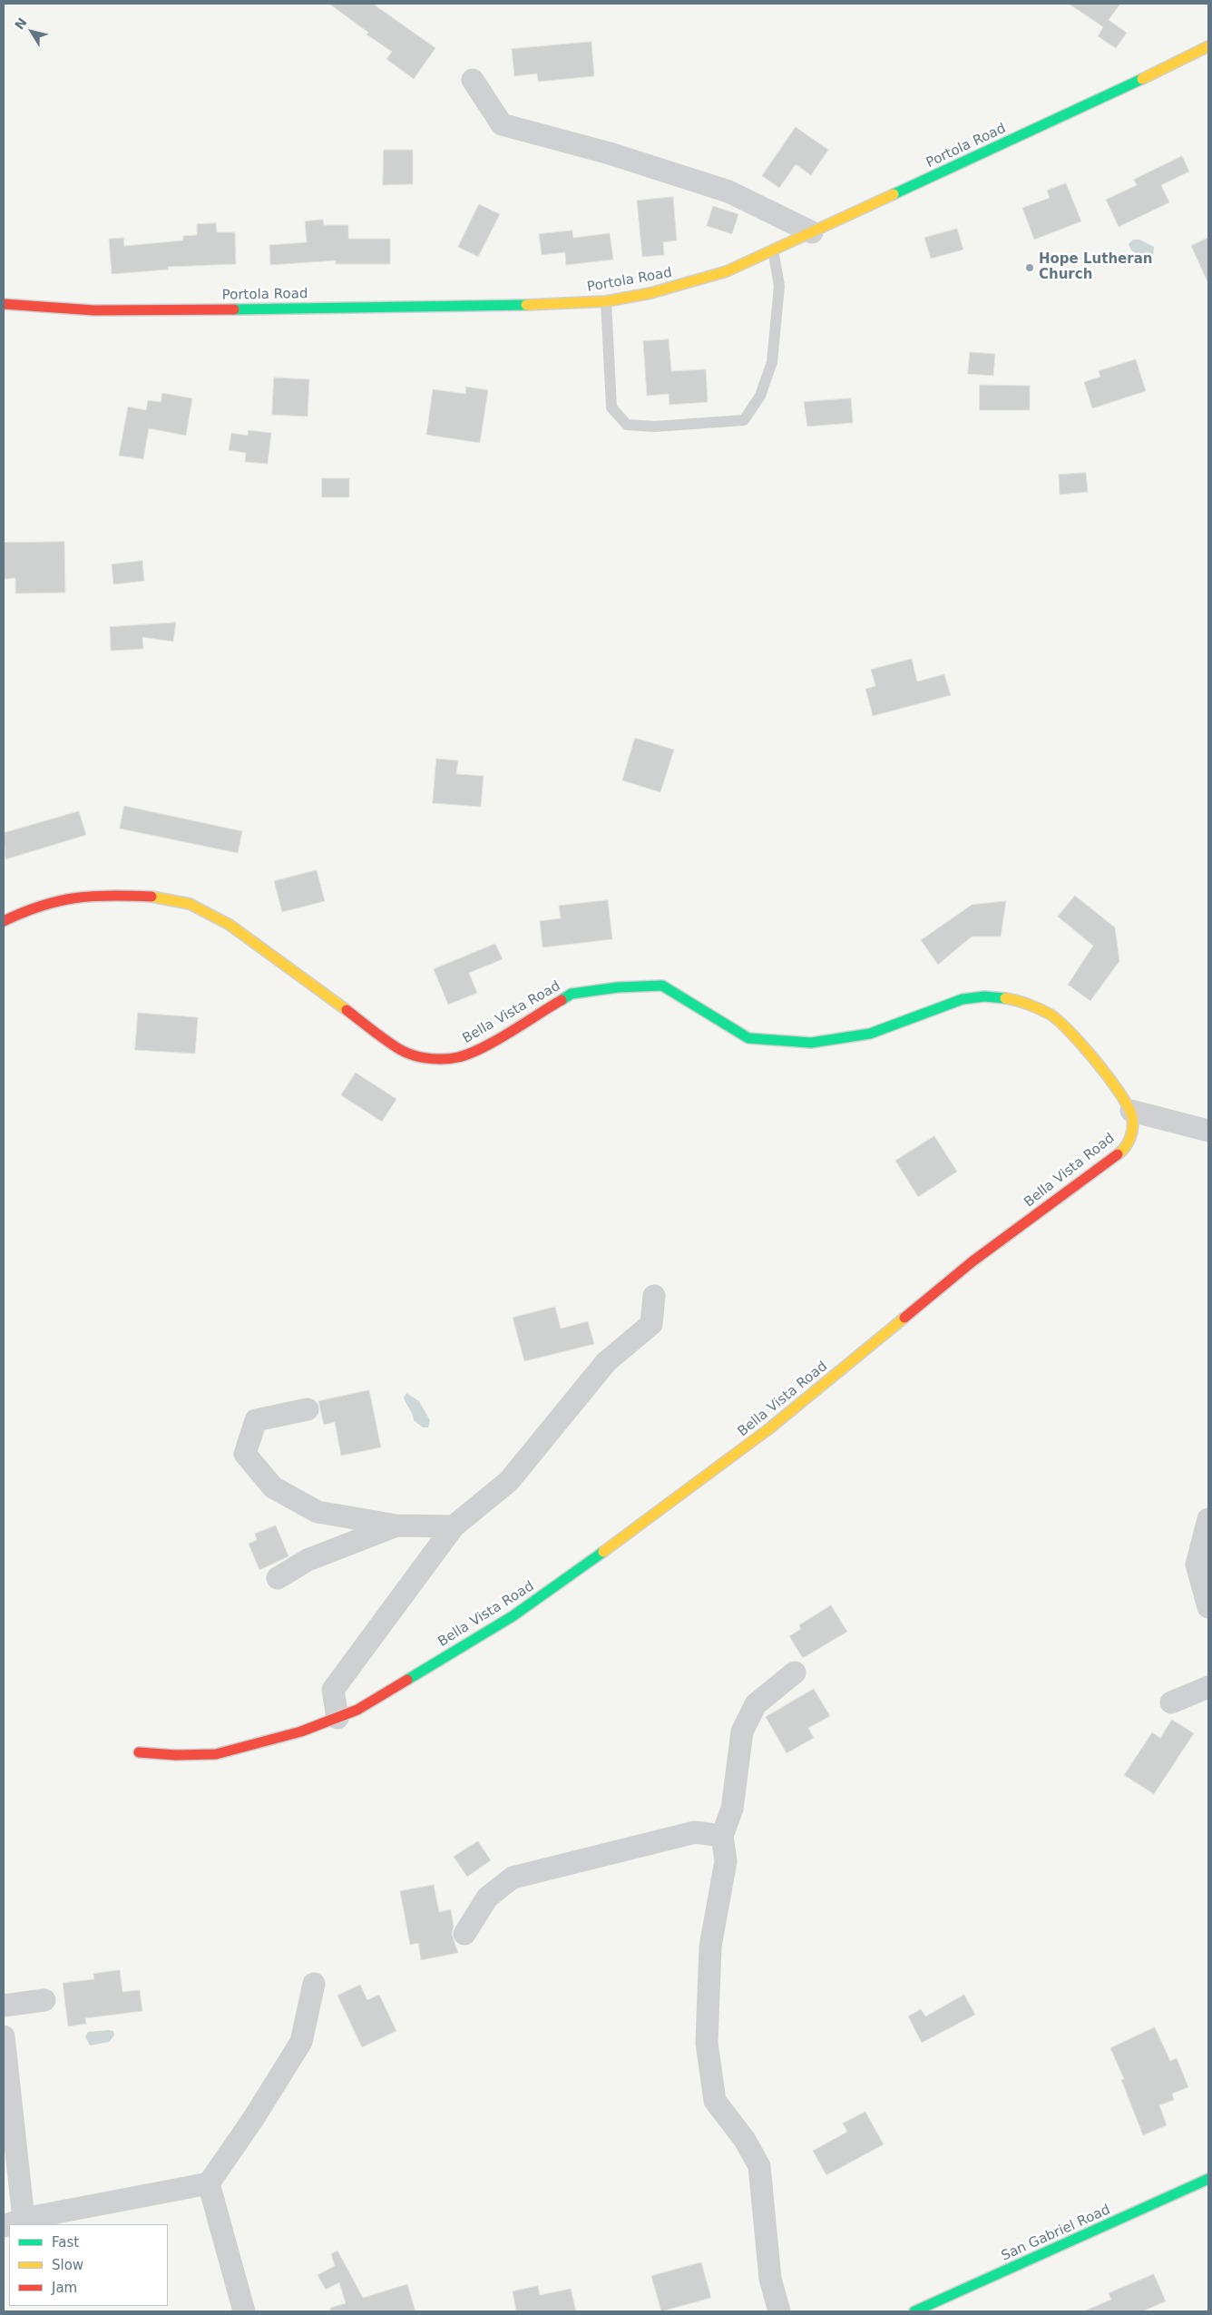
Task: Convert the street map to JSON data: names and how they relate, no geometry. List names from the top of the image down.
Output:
{
  "streets": {
    "street": ["Portola Road", "Bella Vista Road", "San Gabriel Road"]
  },
  "places": ["Hope Lutheran Church"],
  "legend": ["Fast", "Slow", "Jam"],
  "north": "top left"
}
